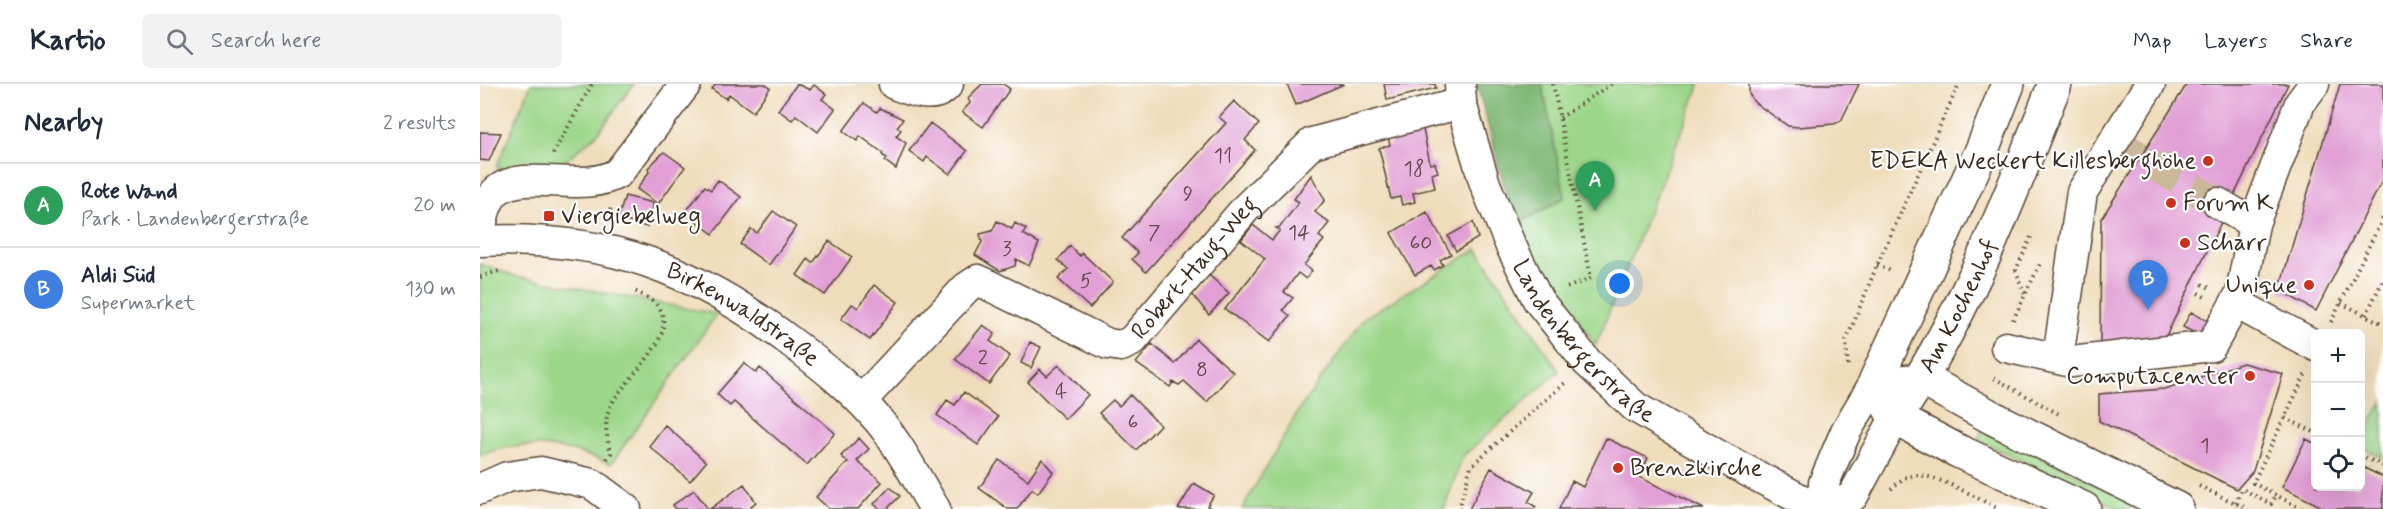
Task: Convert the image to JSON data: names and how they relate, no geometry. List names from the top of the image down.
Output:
{
  "streets": {
    "main road": ["Am Kochenhof"],
    "street": ["Robert-Haug-Weg", "Birkenwaldstraße", "Landenbergerstraße"]
  },
  "crossings": [
    ["Robert-Haug-Weg", "Birkenwaldstraße"],
    ["Robert-Haug-Weg", "Landenbergerstraße"]
  ],
  "places": {
    "other": [
      "EDEKA Weckert Killesberghöhe",
      "Forum K",
      "Scharr",
      "Unique",
      "Computacenter",
      "Brenzkirche"
    ],
    "transit": ["Viergiebelweg"]
  },
  "house_numbers": [
    "11",
    "18",
    "9",
    "7",
    "14",
    "60",
    "3",
    "5",
    "2",
    "8",
    "4",
    "6",
    "1"
  ],
  "page": {
    "header": "Kartio",
    "search": "Search here",
    "nav": ["Map", "Layers", "Share"],
    "heading": ["Nearby", "2 results"],
    "pins": ["A", "B"],
    "list": [
      {
        "mark": "A",
        "name": "Rote Wand",
        "note": "Park · Landenbergerstraße",
        "value": "20 m"
      },
      {
        "mark": "B",
        "name": "Aldi Süd",
        "note": "Supermarket",
        "value": "130 m"
      }
    ],
    "map_buttons": ["+", "−"]
  }
}
